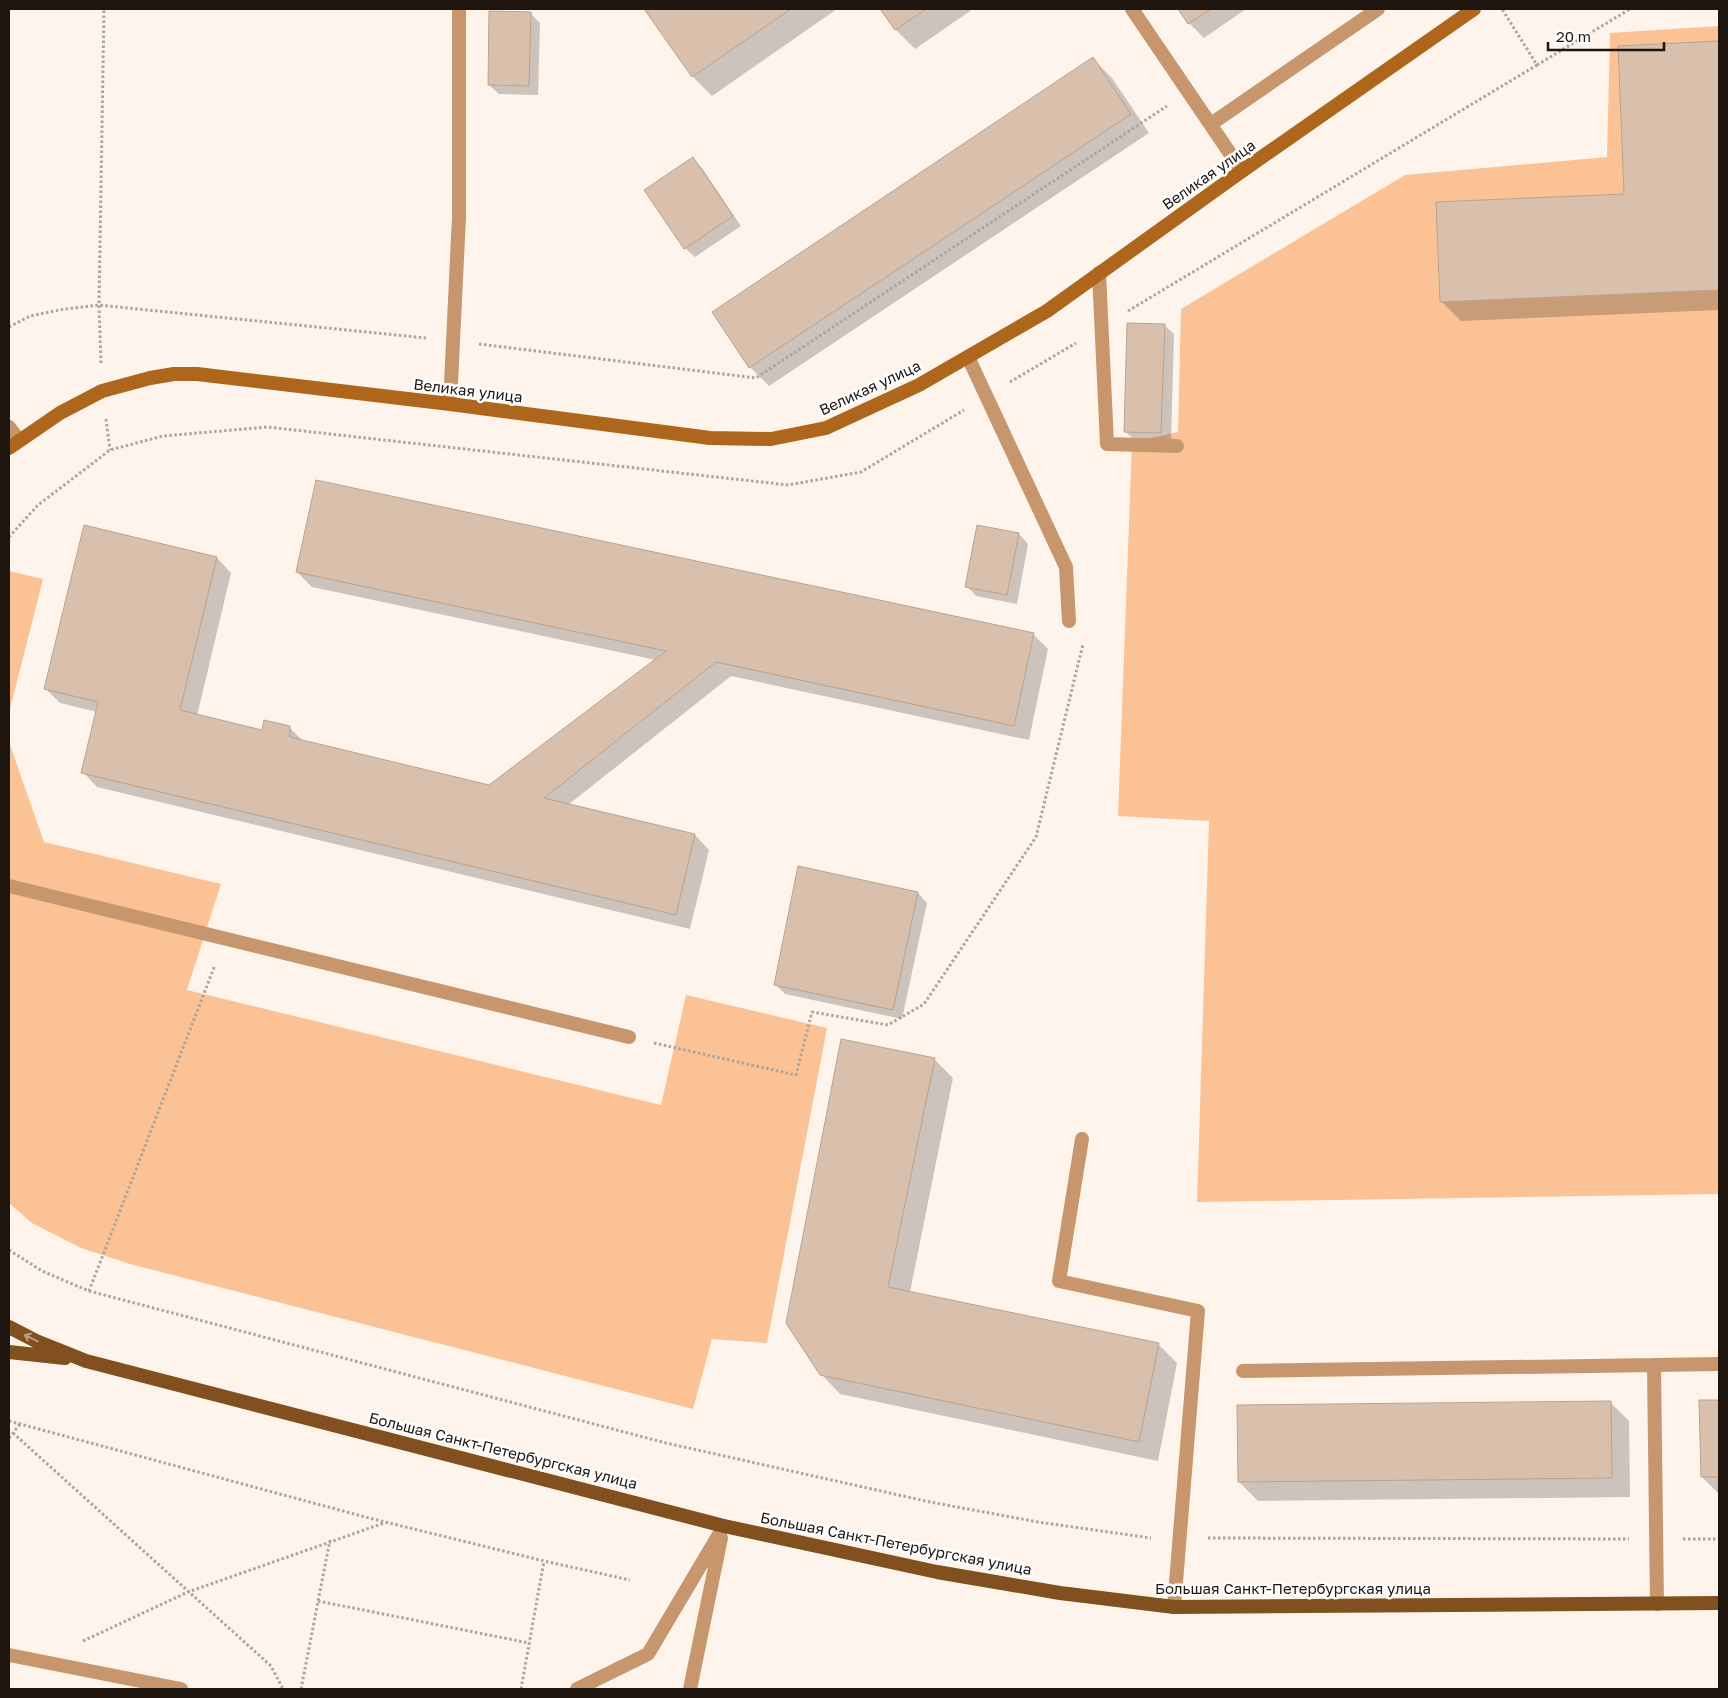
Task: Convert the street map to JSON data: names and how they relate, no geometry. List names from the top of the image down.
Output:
{
  "streets": {
    "main road": ["Великая улица", "Большая Санкт-Петербургская улица"]
  },
  "scale_bar": "20 m"
}
